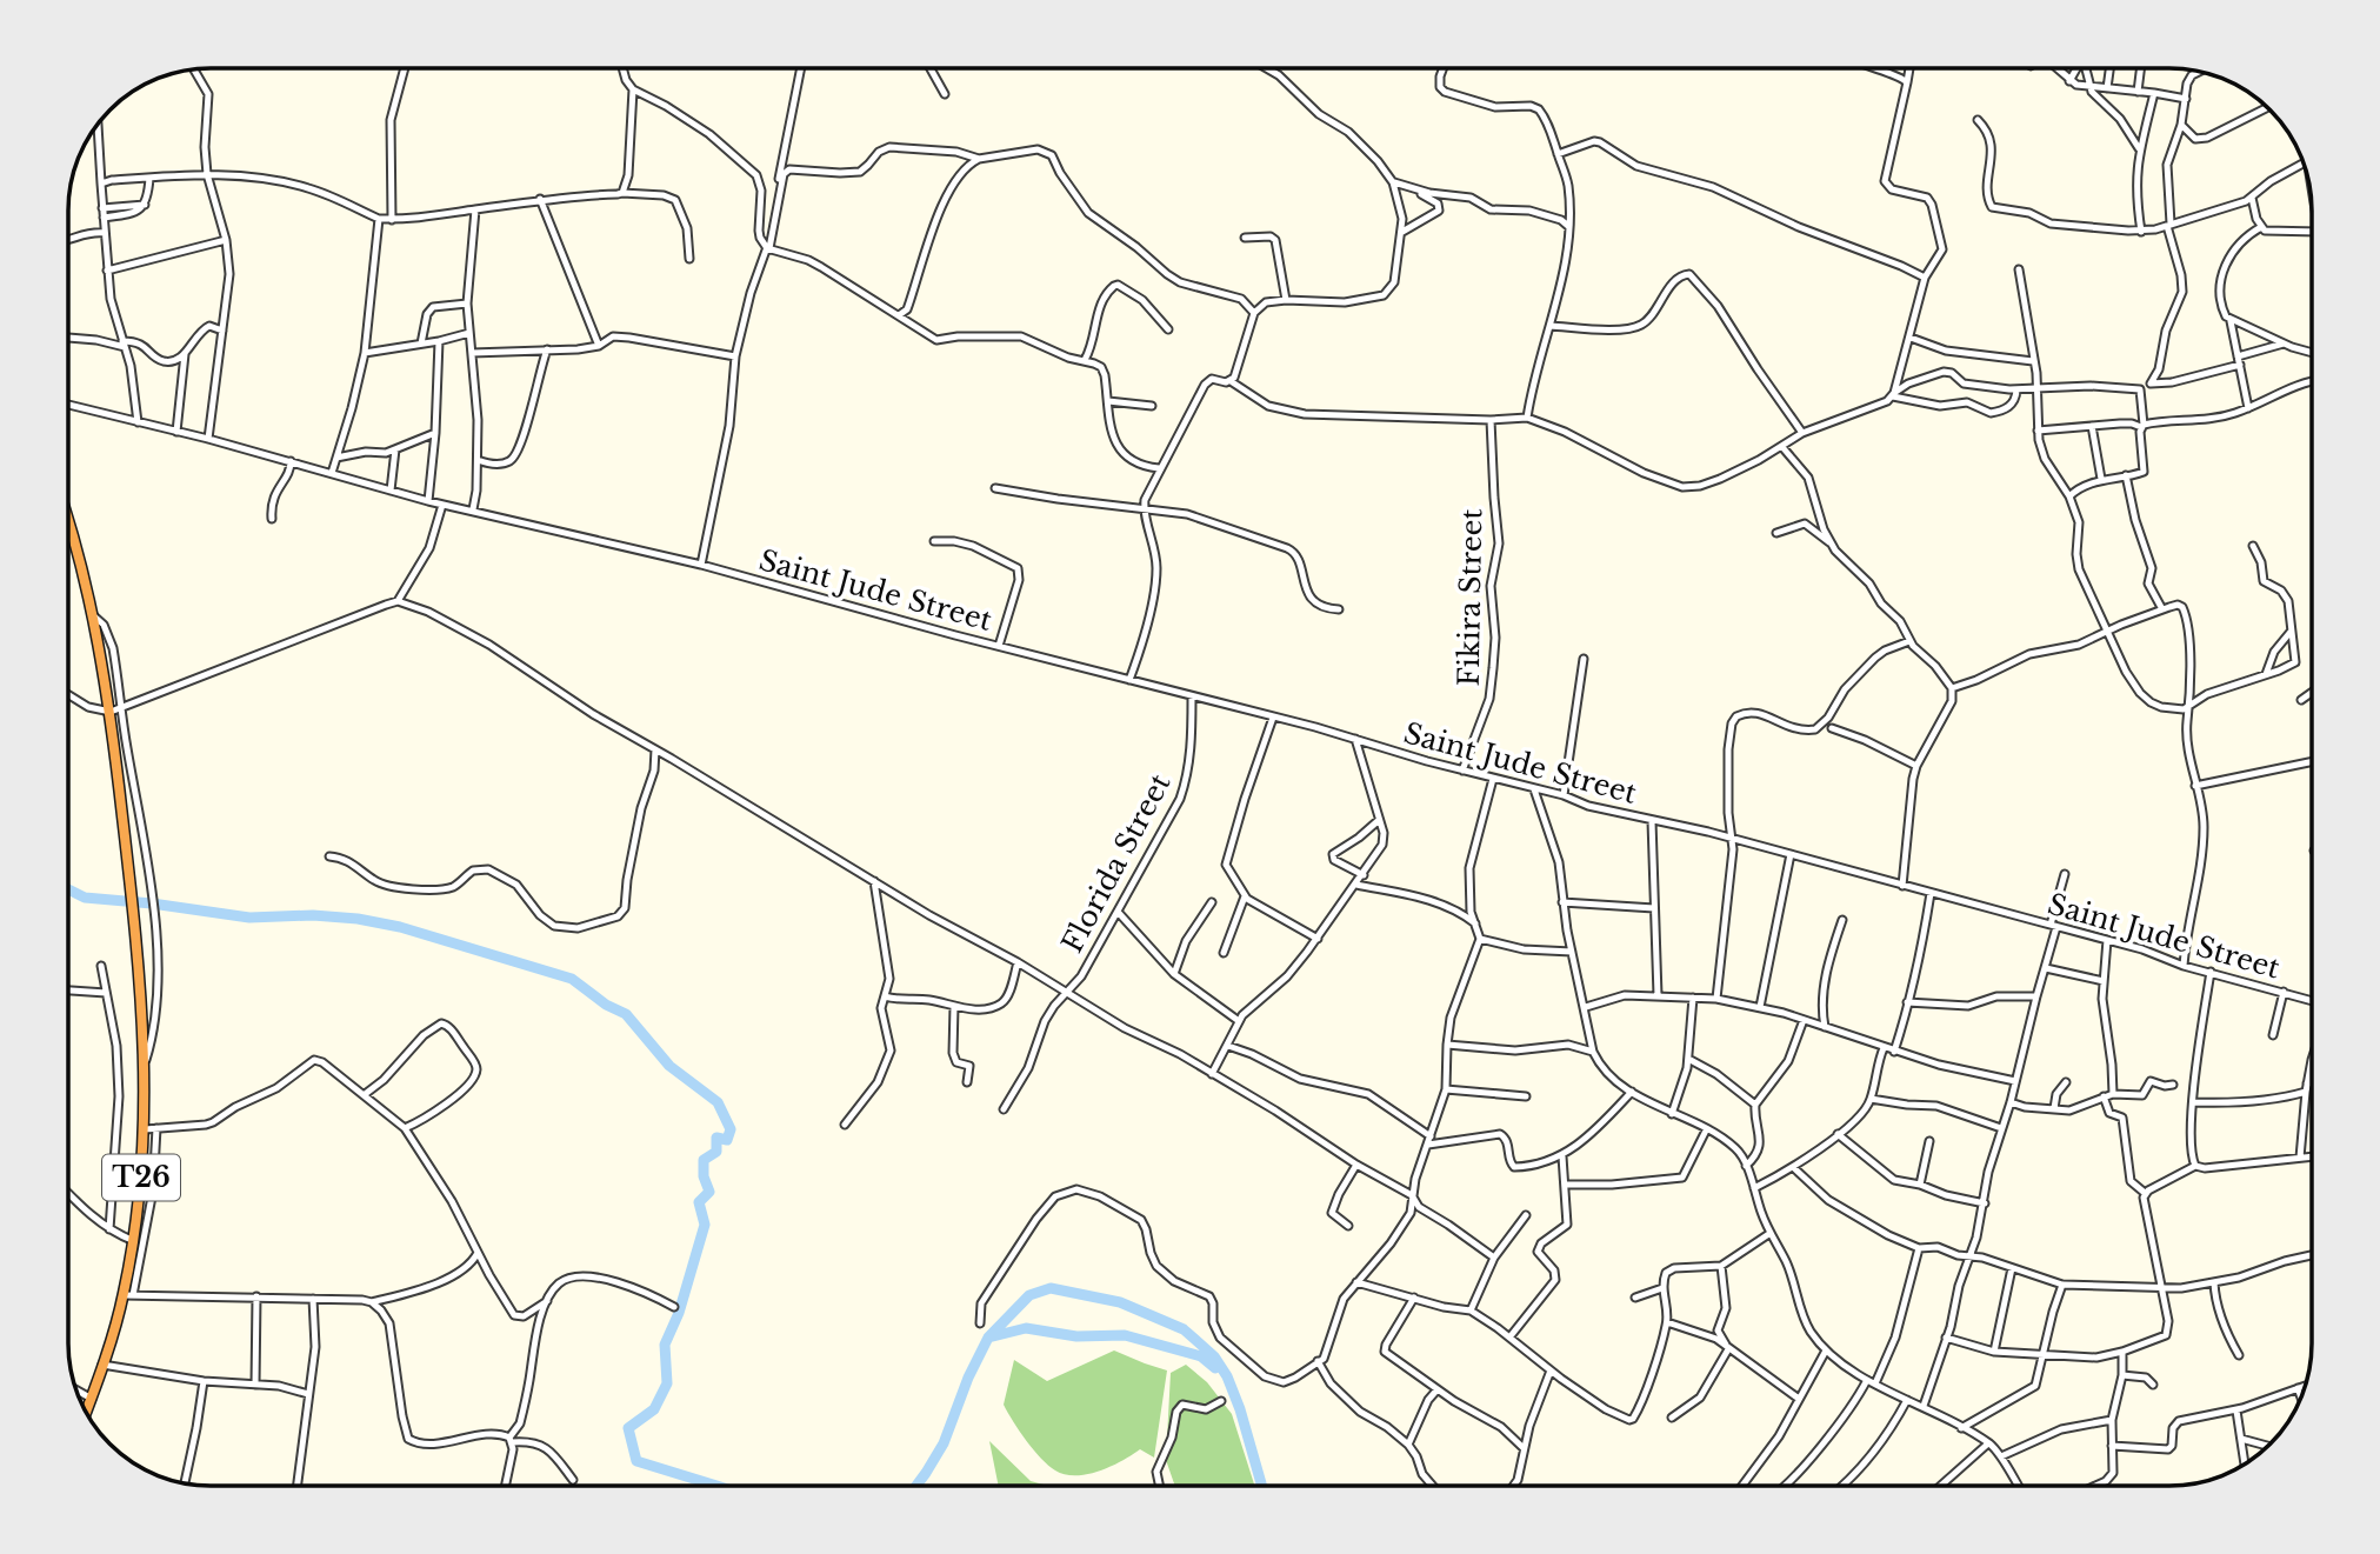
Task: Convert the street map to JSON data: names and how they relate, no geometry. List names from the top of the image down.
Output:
{
  "streets": {
    "highway": ["T26"],
    "street": ["Saint Jude Street", "Fikira Street", "Florida Street"]
  },
  "crossings": [
    ["Saint Jude Street", "Fikira Street"],
    ["Saint Jude Street", "Florida Street"]
  ]
}
